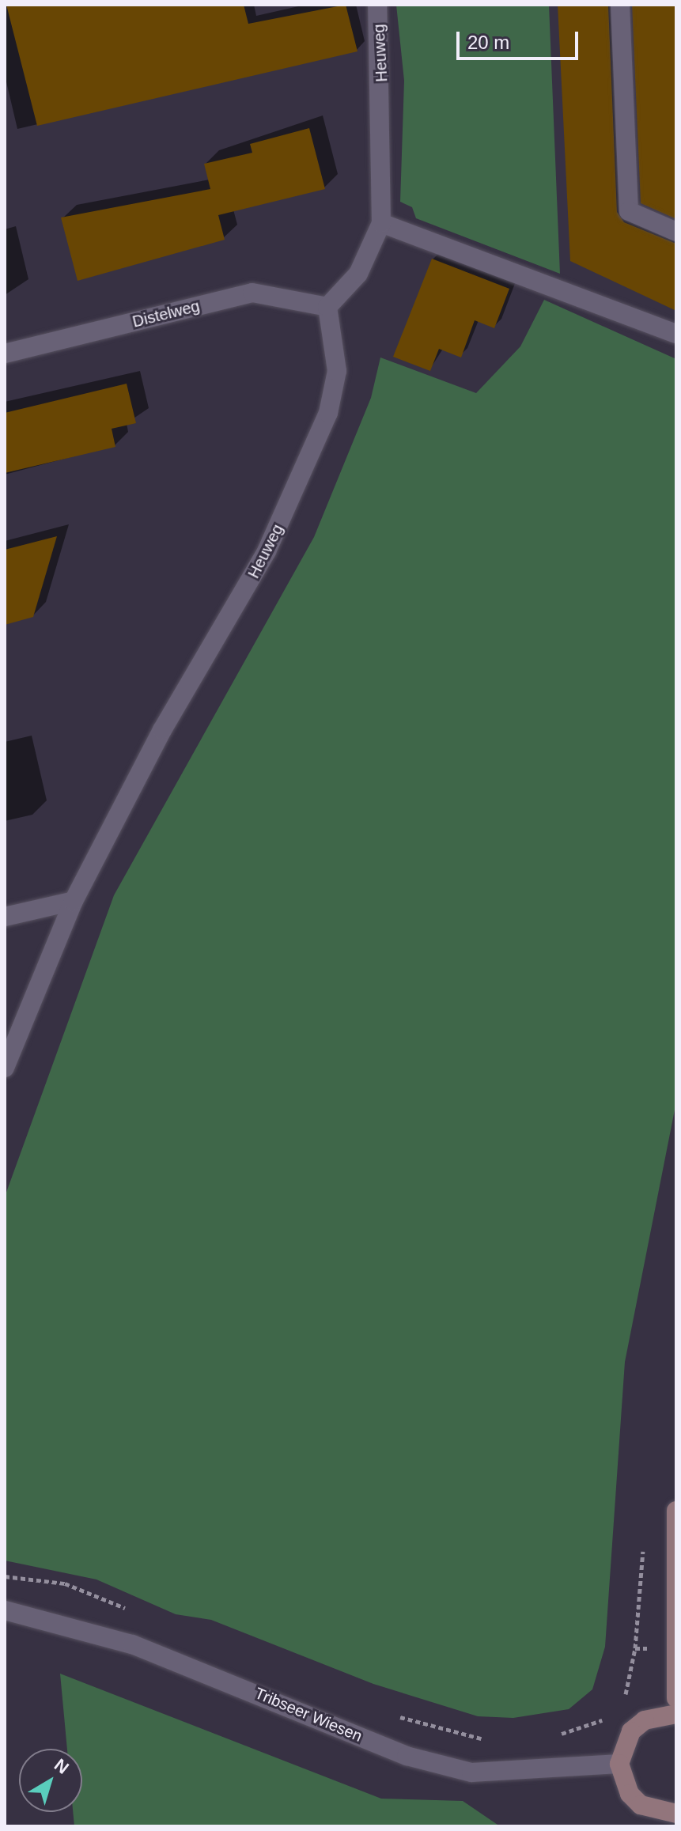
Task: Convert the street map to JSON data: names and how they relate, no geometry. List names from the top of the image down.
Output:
{
  "streets": {
    "street": ["Heuweg", "Distelweg", "Tribseer Wiesen"]
  },
  "crossings": [
    ["Heuweg", "Distelweg"]
  ],
  "scale_bar": "20 m",
  "north": "top right"
}
